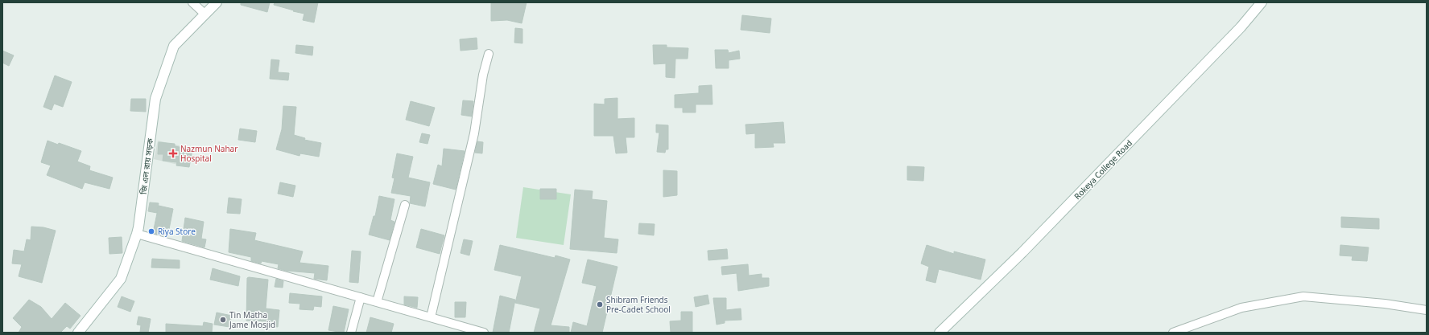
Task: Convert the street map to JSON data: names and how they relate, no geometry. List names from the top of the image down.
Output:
{
  "streets": {
    "street": ["জি এল রায় সড়ক", "Rokeya College Road"]
  },
  "places": {
    "health": ["Nazmun Nahar Hospital"],
    "other": ["Riya Store", "Shibram Friends Pre-Cadet School", "Tin Matha Jame Mosjid"]
  }
}
